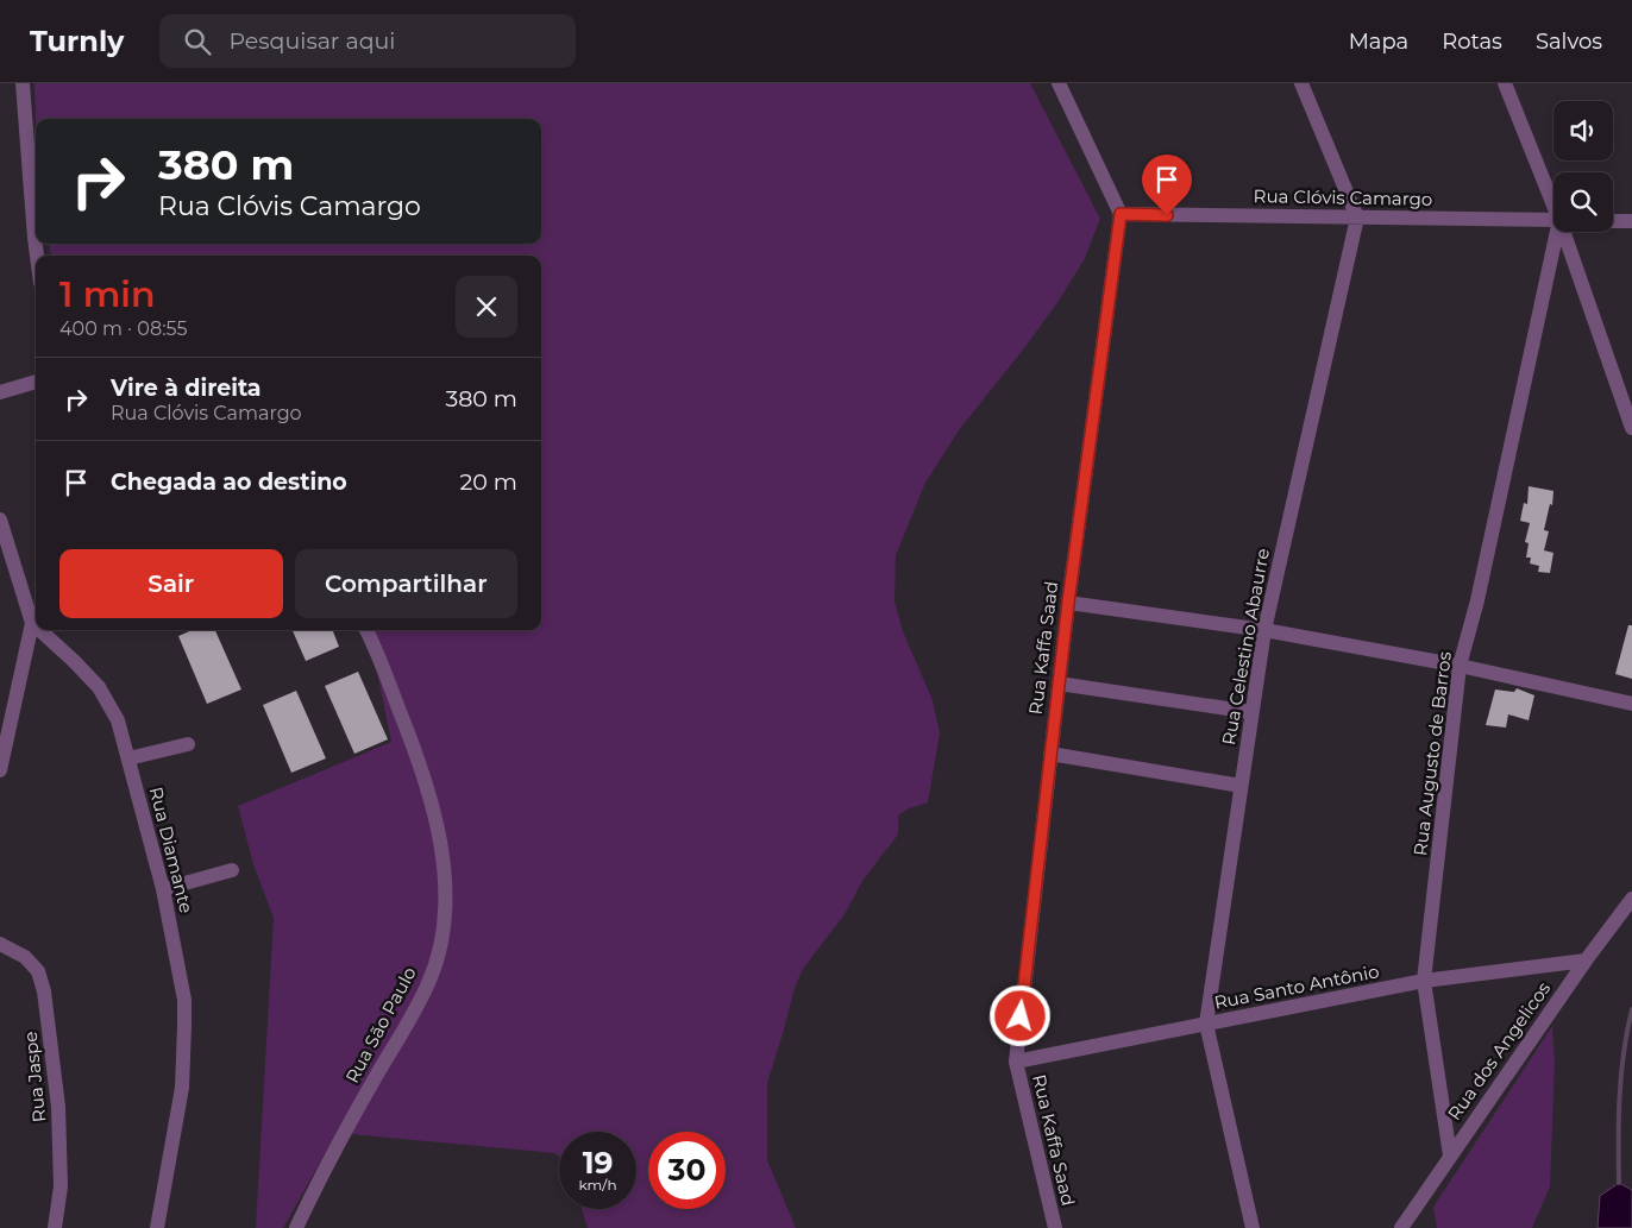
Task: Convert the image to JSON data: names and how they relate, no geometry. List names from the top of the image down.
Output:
{
  "streets": {
    "street": [
      "Rua Clóvis Camargo",
      "Rua Celestino Abaurre",
      "Rua Kaffa Saad",
      "Rua Augusto de Barros",
      "Rua Diamante",
      "Rua Santo Antônio",
      "Rua São Paulo",
      "Rua dos Angelicos",
      "Rua Jaspe"
    ]
  },
  "crossings": [
    ["Rua Clóvis Camargo", "Rua Celestino Abaurre"],
    ["Rua Clóvis Camargo", "Rua Kaffa Saad"],
    ["Rua Celestino Abaurre", "Rua Santo Antônio"],
    ["Rua Kaffa Saad", "Rua Santo Antônio"],
    ["Rua Augusto de Barros", "Rua Santo Antônio"],
    ["Rua Augusto de Barros", "Rua dos Angelicos"],
    ["Rua Santo Antônio", "Rua dos Angelicos"]
  ],
  "page": {
    "header": "Turnly",
    "search": "Pesquisar aqui",
    "nav": ["Mapa", "Rotas", "Salvos"],
    "turn": ["380 m", "Rua Clóvis Camargo"],
    "heading": ["1 min", "400 m · 08:55"],
    "list": [
      {
        "name": "Vire à direita",
        "note": "Rua Clóvis Camargo",
        "value": "380 m"
      },
      {
        "name": "Chegada ao destino",
        "value": "20 m"
      }
    ],
    "buttons": ["Sair", "Compartilhar"],
    "speed": "19 km/h",
    "limit": "30"
  }
}
